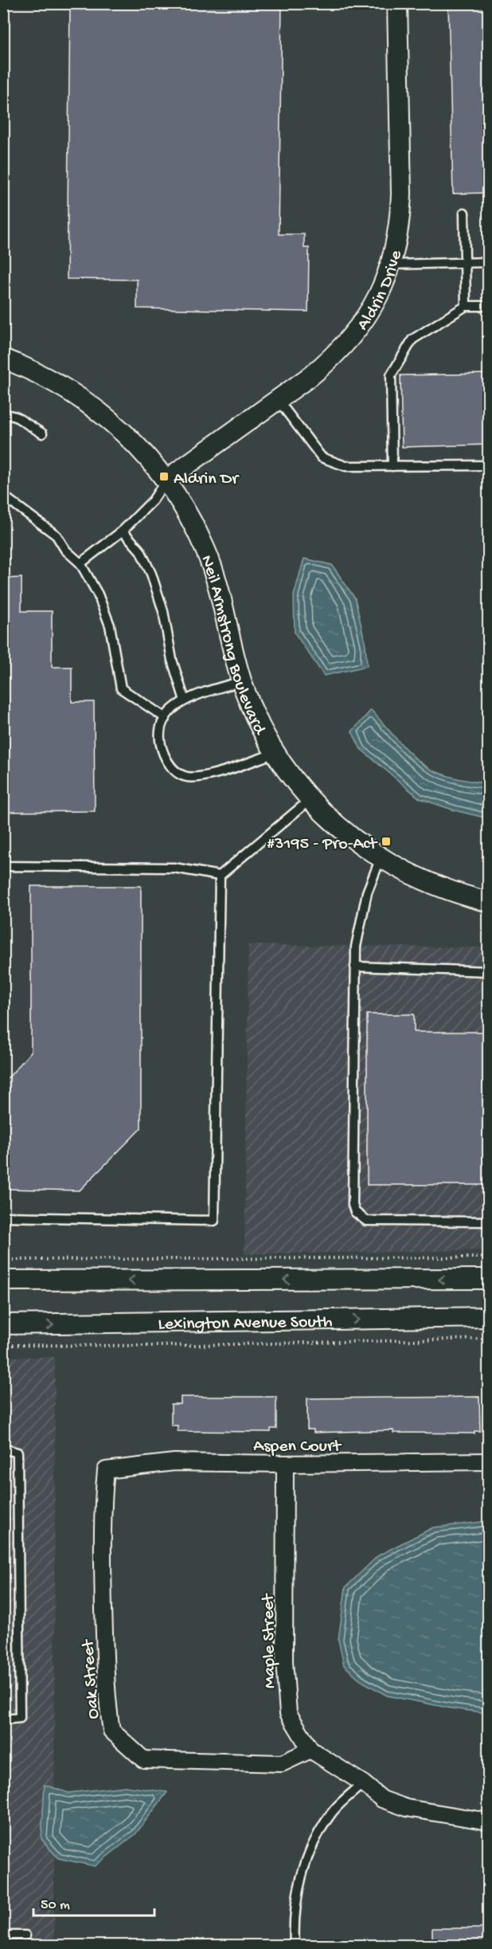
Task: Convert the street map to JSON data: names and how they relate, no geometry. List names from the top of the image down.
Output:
{
  "streets": {
    "street": [
      "Aldrin Drive",
      "Neil Armstrong Boulevard",
      "Lexington Avenue South",
      "Aspen Court",
      "Maple Street",
      "Oak Street"
    ]
  },
  "crossings": [
    ["Aldrin Drive", "Neil Armstrong Boulevard"],
    ["Aspen Court", "Maple Street"],
    ["Aspen Court", "Oak Street"],
    ["Maple Street", "Oak Street"]
  ],
  "places": {
    "transit": ["Aldrin Dr", "#3195 - Pro-Act"]
  },
  "scale_bar": "50 m"
}
